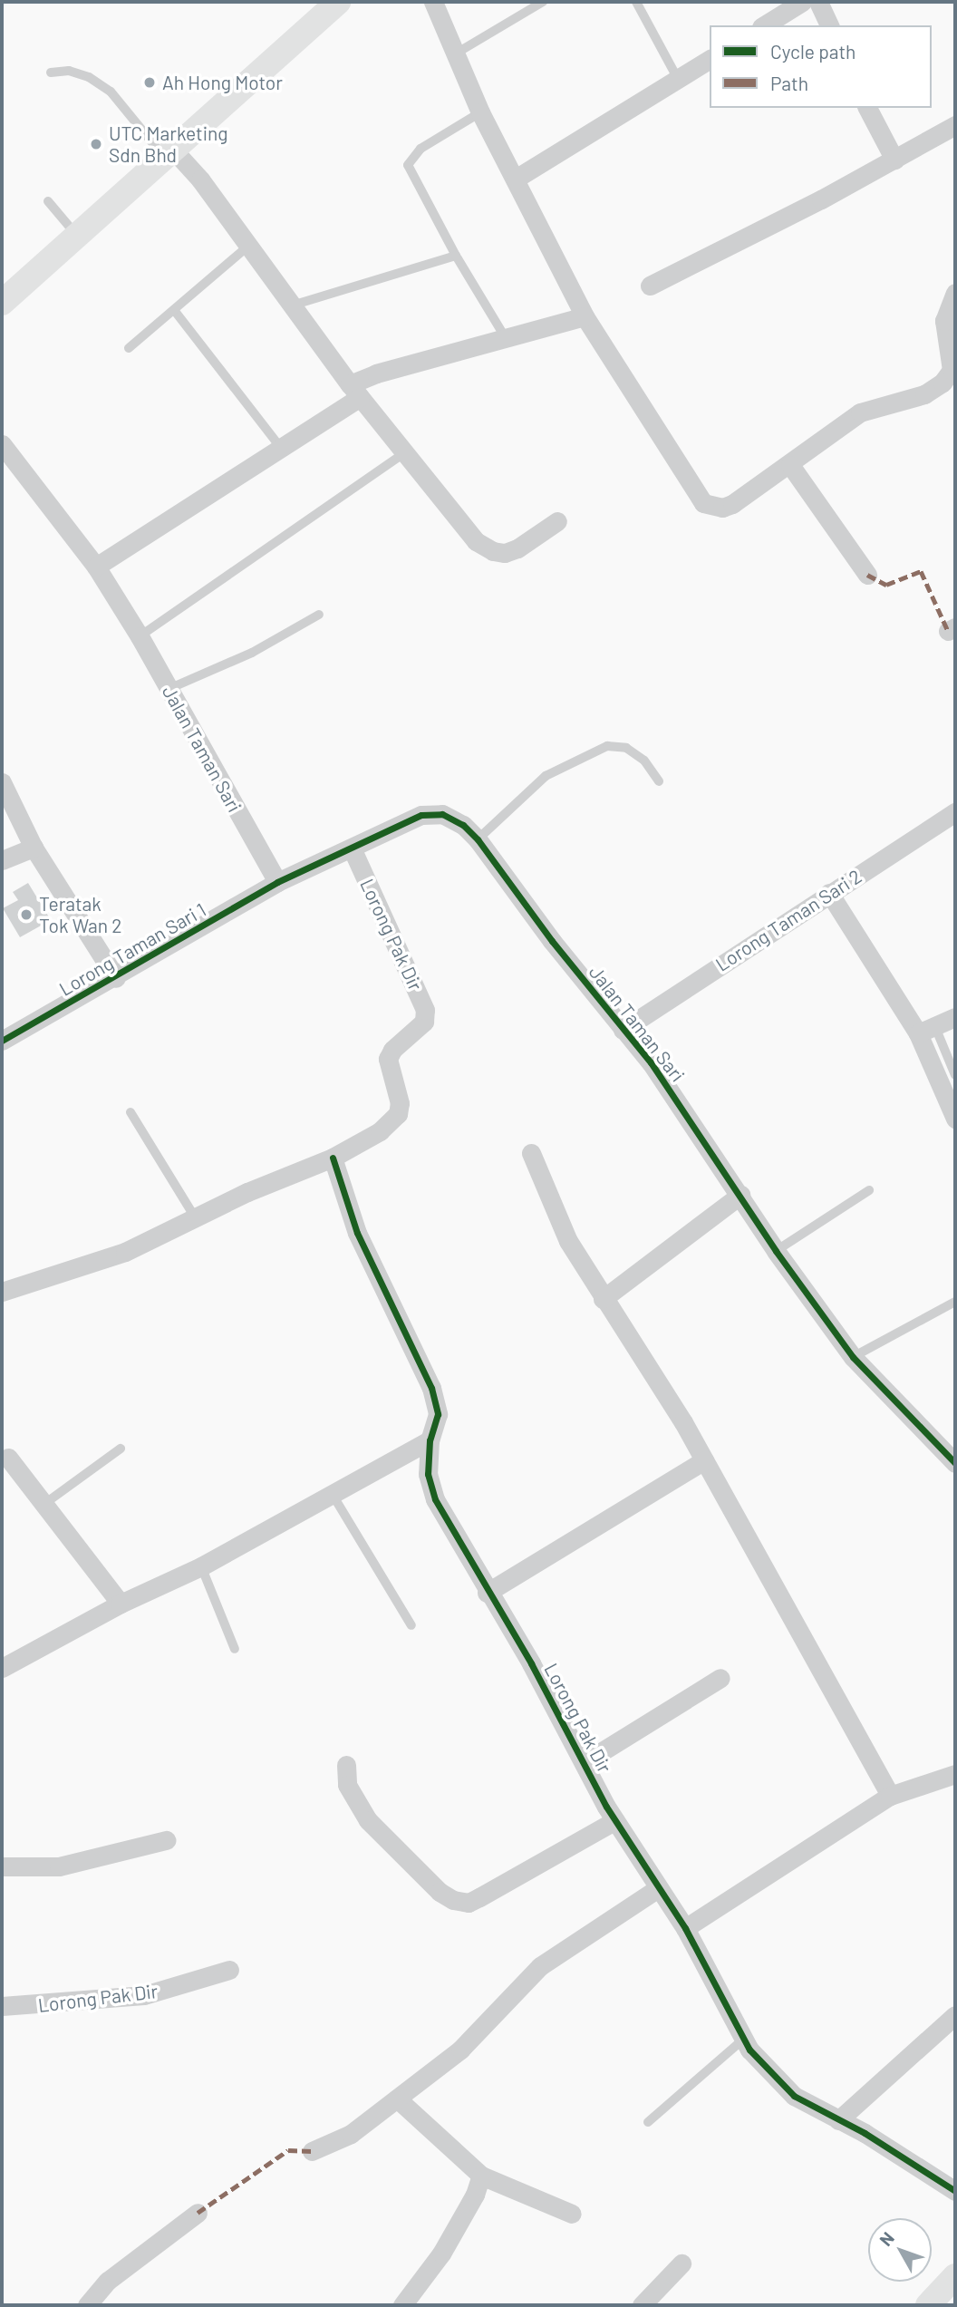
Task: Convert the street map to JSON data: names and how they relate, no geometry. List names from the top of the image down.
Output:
{
  "streets": {
    "street": [
      "Jalan Taman Sari",
      "Lorong Taman Sari 2",
      "Lorong Pak Dir",
      "Lorong Taman Sari 1"
    ]
  },
  "crossings": [
    ["Jalan Taman Sari", "Lorong Taman Sari 2"],
    ["Jalan Taman Sari", "Lorong Pak Dir"],
    ["Jalan Taman Sari", "Lorong Taman Sari 1"]
  ],
  "places": ["Ah Hong Motor", "UTC Marketing Sdn Bhd", "Teratak Tok Wan 2"],
  "legend": ["Cycle path", "Path"],
  "north": "top left"
}
